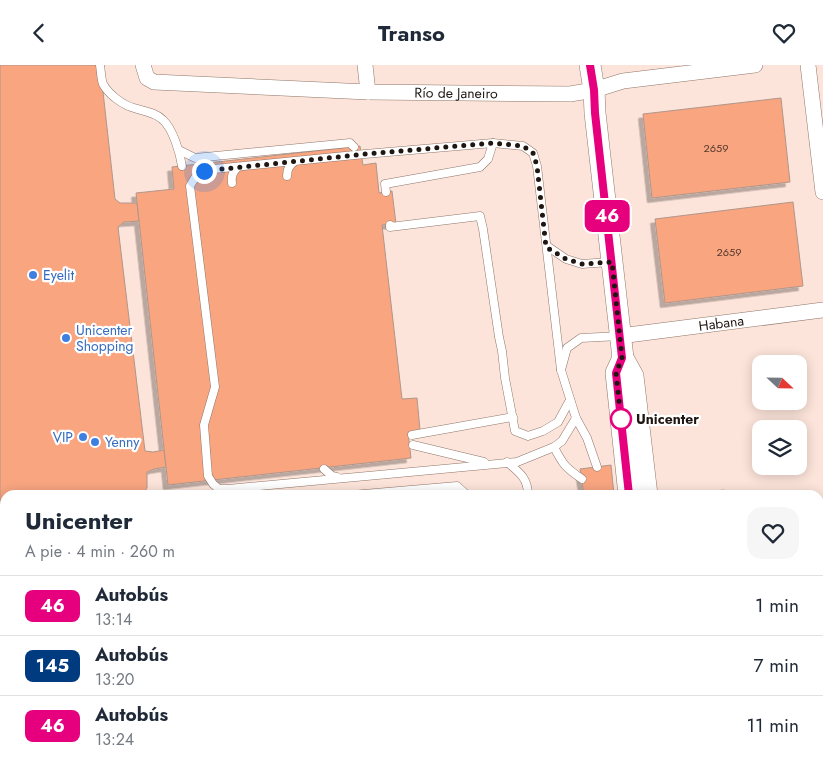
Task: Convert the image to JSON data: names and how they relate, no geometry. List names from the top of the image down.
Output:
{
  "streets": {
    "street": ["Río de Janeiro", "Habana"]
  },
  "places": [
    "Eyelit",
    "Unicenter Shopping",
    "Unicenter",
    "VIP",
    "Yenny"
  ],
  "lines": ["bus line 46"],
  "house_numbers": ["2659", "2659"],
  "north": "right",
  "page": {
    "header": "Transo",
    "on_map": "46",
    "heading": ["Unicenter", "A pie · 4 min · 260 m"],
    "list": [
      {
        "mark": "46",
        "name": "Autobús",
        "note": "13:14",
        "value": "1 min"
      },
      {
        "mark": "145",
        "name": "Autobús",
        "note": "13:20",
        "value": "7 min"
      },
      {
        "mark": "46",
        "name": "Autobús",
        "note": "13:24",
        "value": "11 min"
      }
    ]
  }
}
